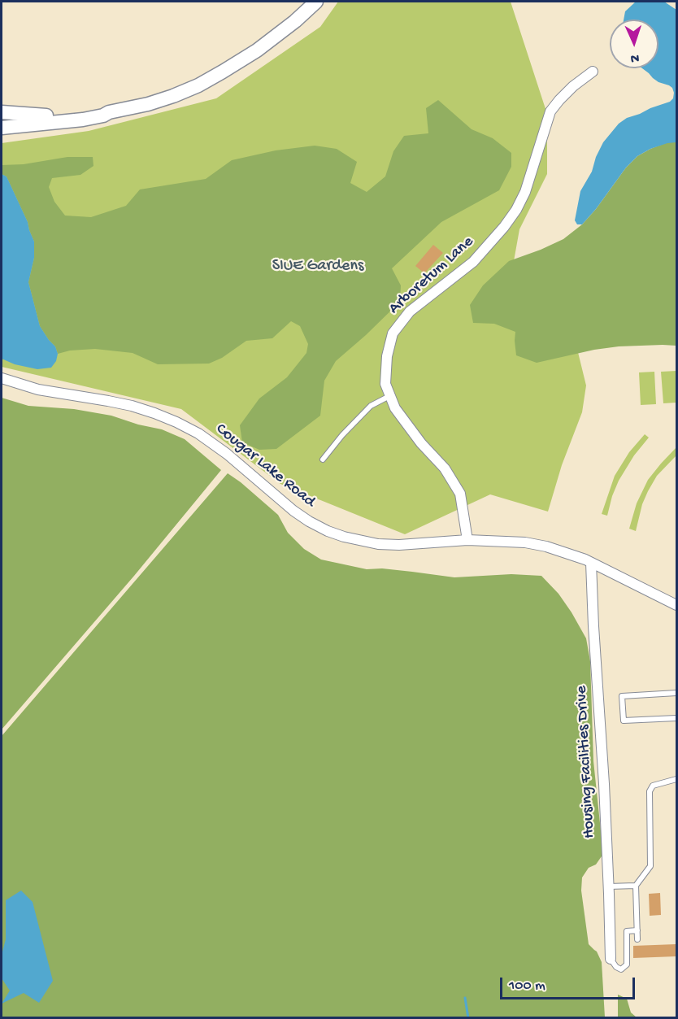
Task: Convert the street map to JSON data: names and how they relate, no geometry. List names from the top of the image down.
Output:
{
  "streets": {
    "street": ["Arboretum Lane", "Cougar Lake Road", "Housing Facilities Drive"]
  },
  "crossings": [
    ["Arboretum Lane", "Cougar Lake Road"],
    ["Cougar Lake Road", "Housing Facilities Drive"]
  ],
  "parks": ["SIUE Gardens"],
  "scale_bar": "100 m",
  "north": "bottom"
}
